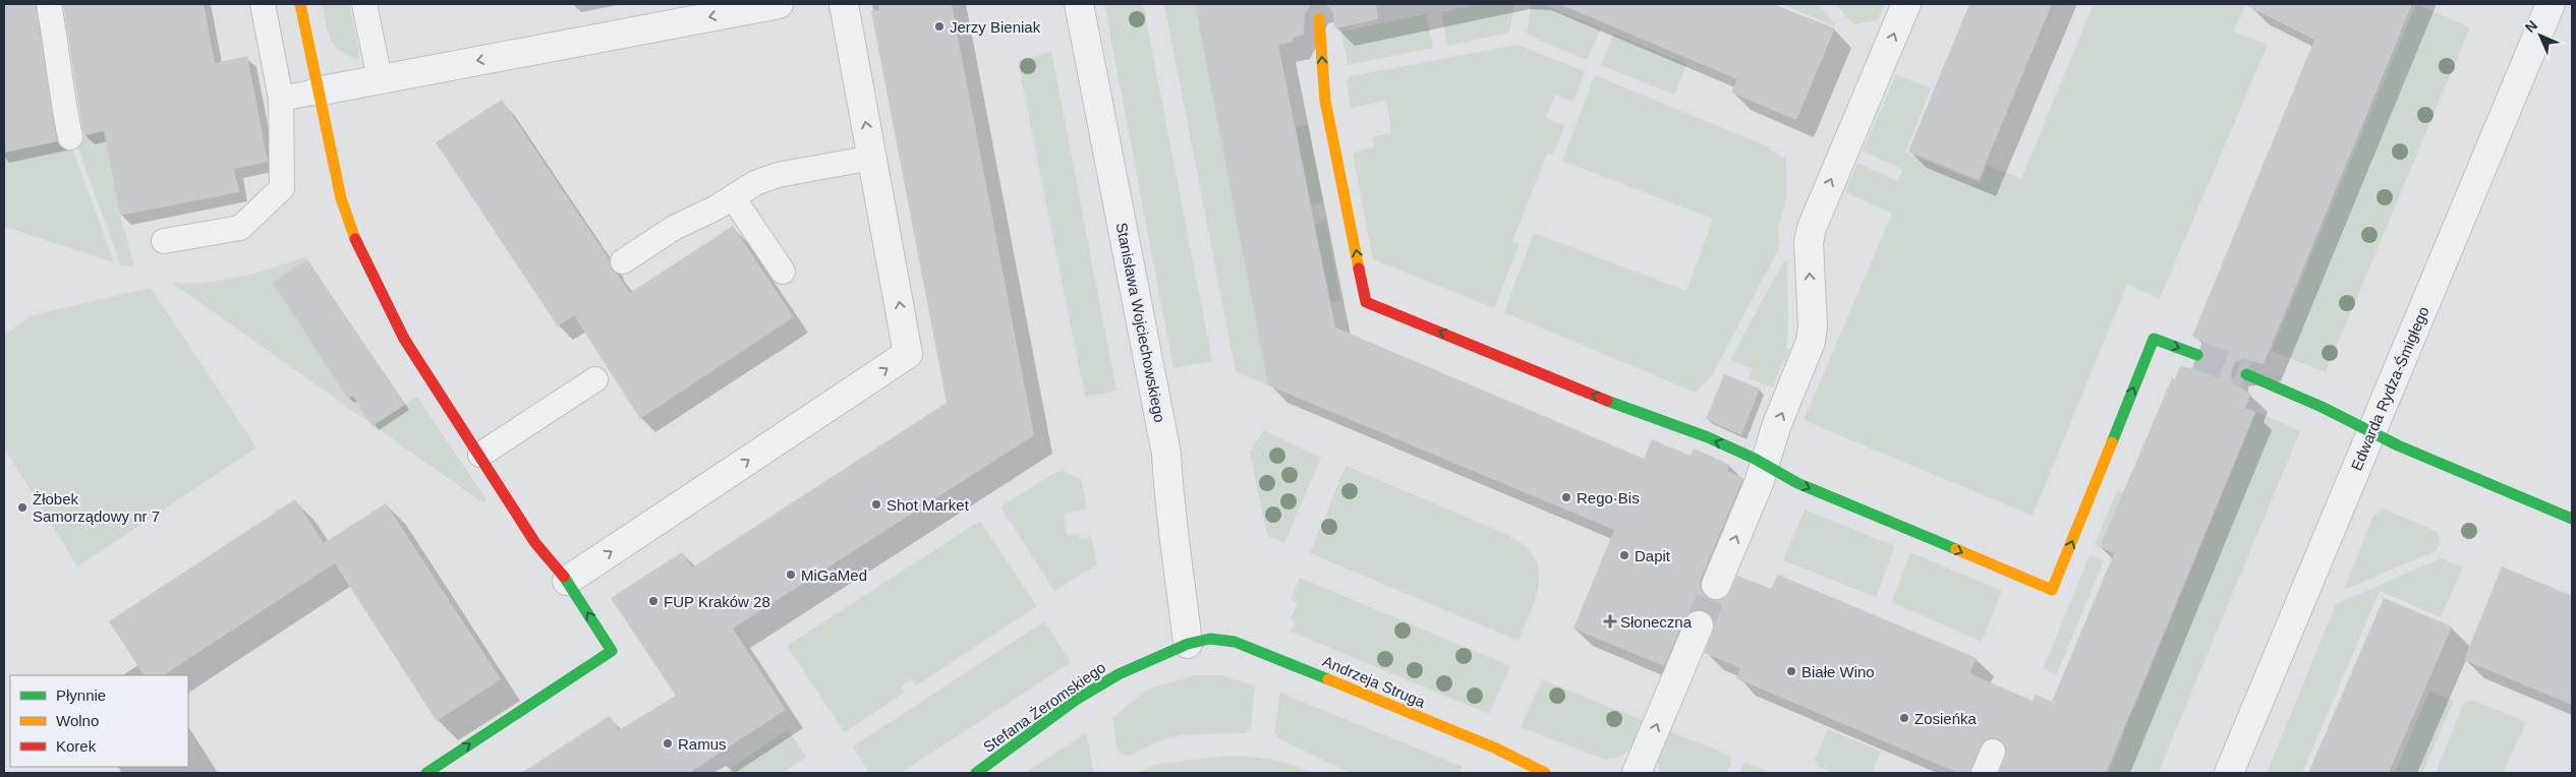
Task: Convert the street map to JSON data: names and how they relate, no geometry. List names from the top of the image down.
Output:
{
  "streets": {
    "street": [
      "Stanisława Wojciechowskiego",
      "Edwarda Rydza-Śmigłego",
      "Andrzeja Struga",
      "Stefana Żeromskiego"
    ]
  },
  "crossings": [
    ["Stanisława Wojciechowskiego", "Andrzeja Struga"],
    ["Stanisława Wojciechowskiego", "Stefana Żeromskiego"],
    ["Andrzeja Struga", "Stefana Żeromskiego"]
  ],
  "places": {
    "other": [
      "Jerzy Bieniak",
      "Rego·Bis",
      "Shot Market",
      "Żłobek Samorządowy nr 7",
      "Dapit",
      "MiGaMed",
      "FUP Kraków 28",
      "Białe Wino",
      "Zosieńka",
      "Ramus"
    ],
    "health": ["Słoneczna"]
  },
  "legend": ["Płynnie", "Wolno", "Korek"],
  "north": "top left"
}
